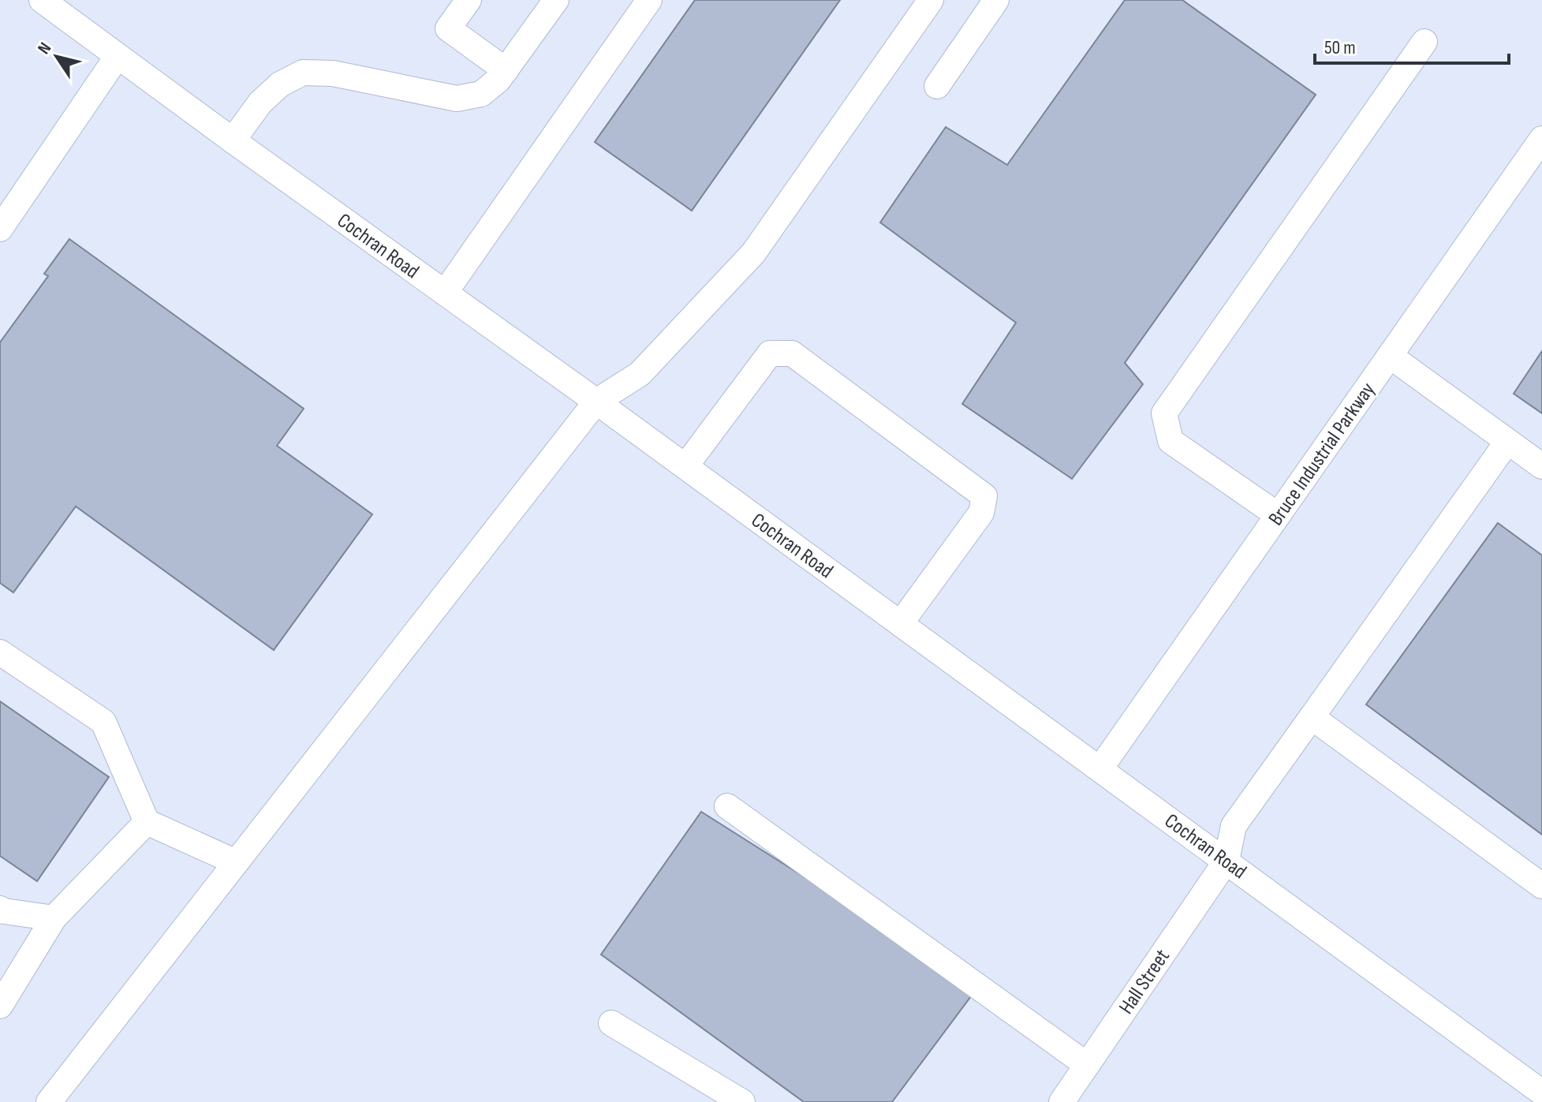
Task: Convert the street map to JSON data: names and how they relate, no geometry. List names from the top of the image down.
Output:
{
  "streets": {
    "street": ["Cochran Road", "Bruce Industrial Parkway", "Hall Street"]
  },
  "crossings": [
    ["Cochran Road", "Bruce Industrial Parkway"],
    ["Cochran Road", "Hall Street"]
  ],
  "scale_bar": "50 m",
  "north": "top left"
}
